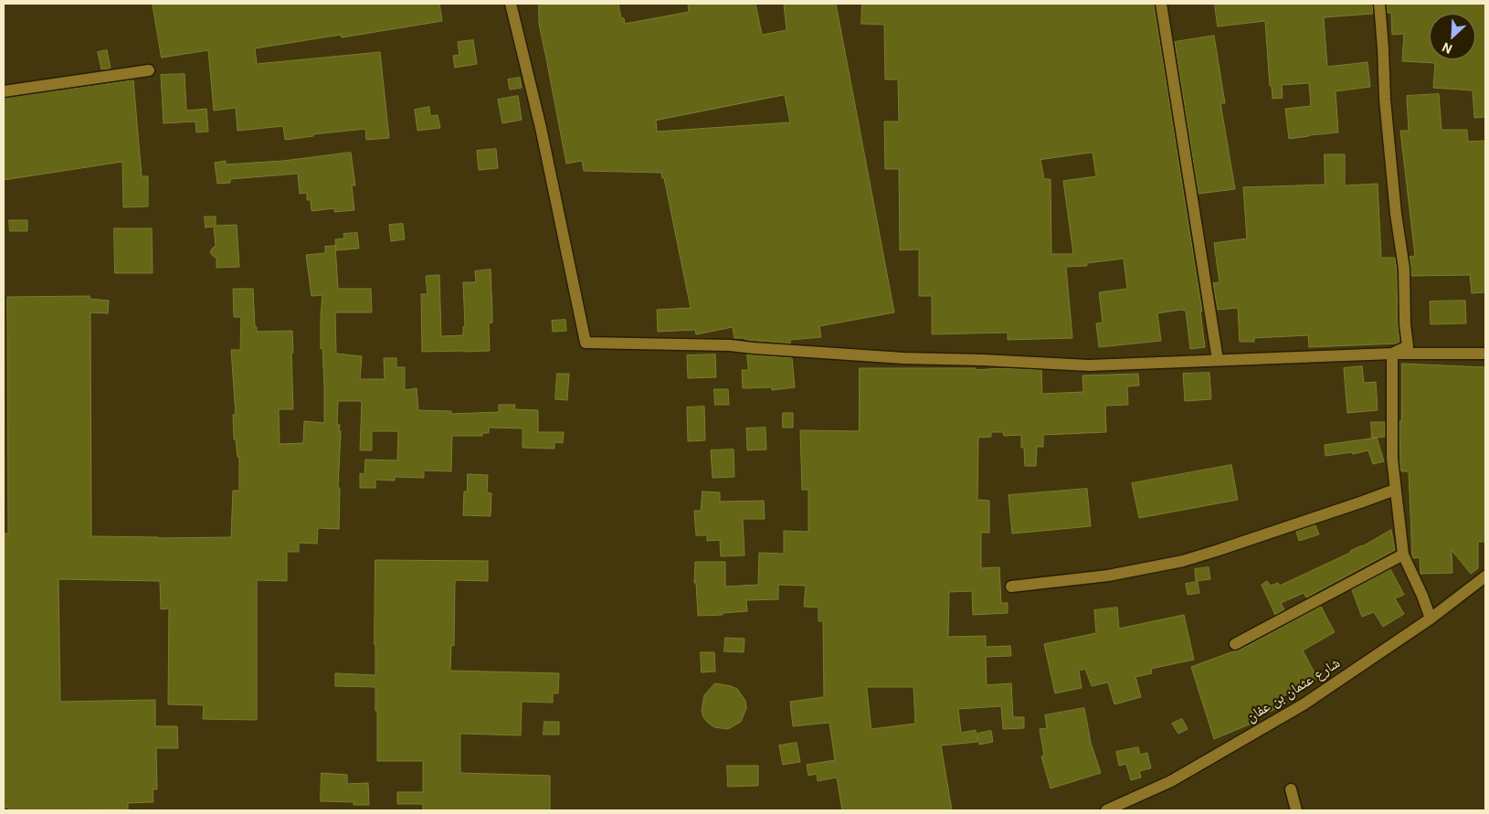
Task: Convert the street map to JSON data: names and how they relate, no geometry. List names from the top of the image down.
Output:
{
  "streets": {
    "street": ["شارع عثمان بن عفان"]
  },
  "north": "bottom left"
}
